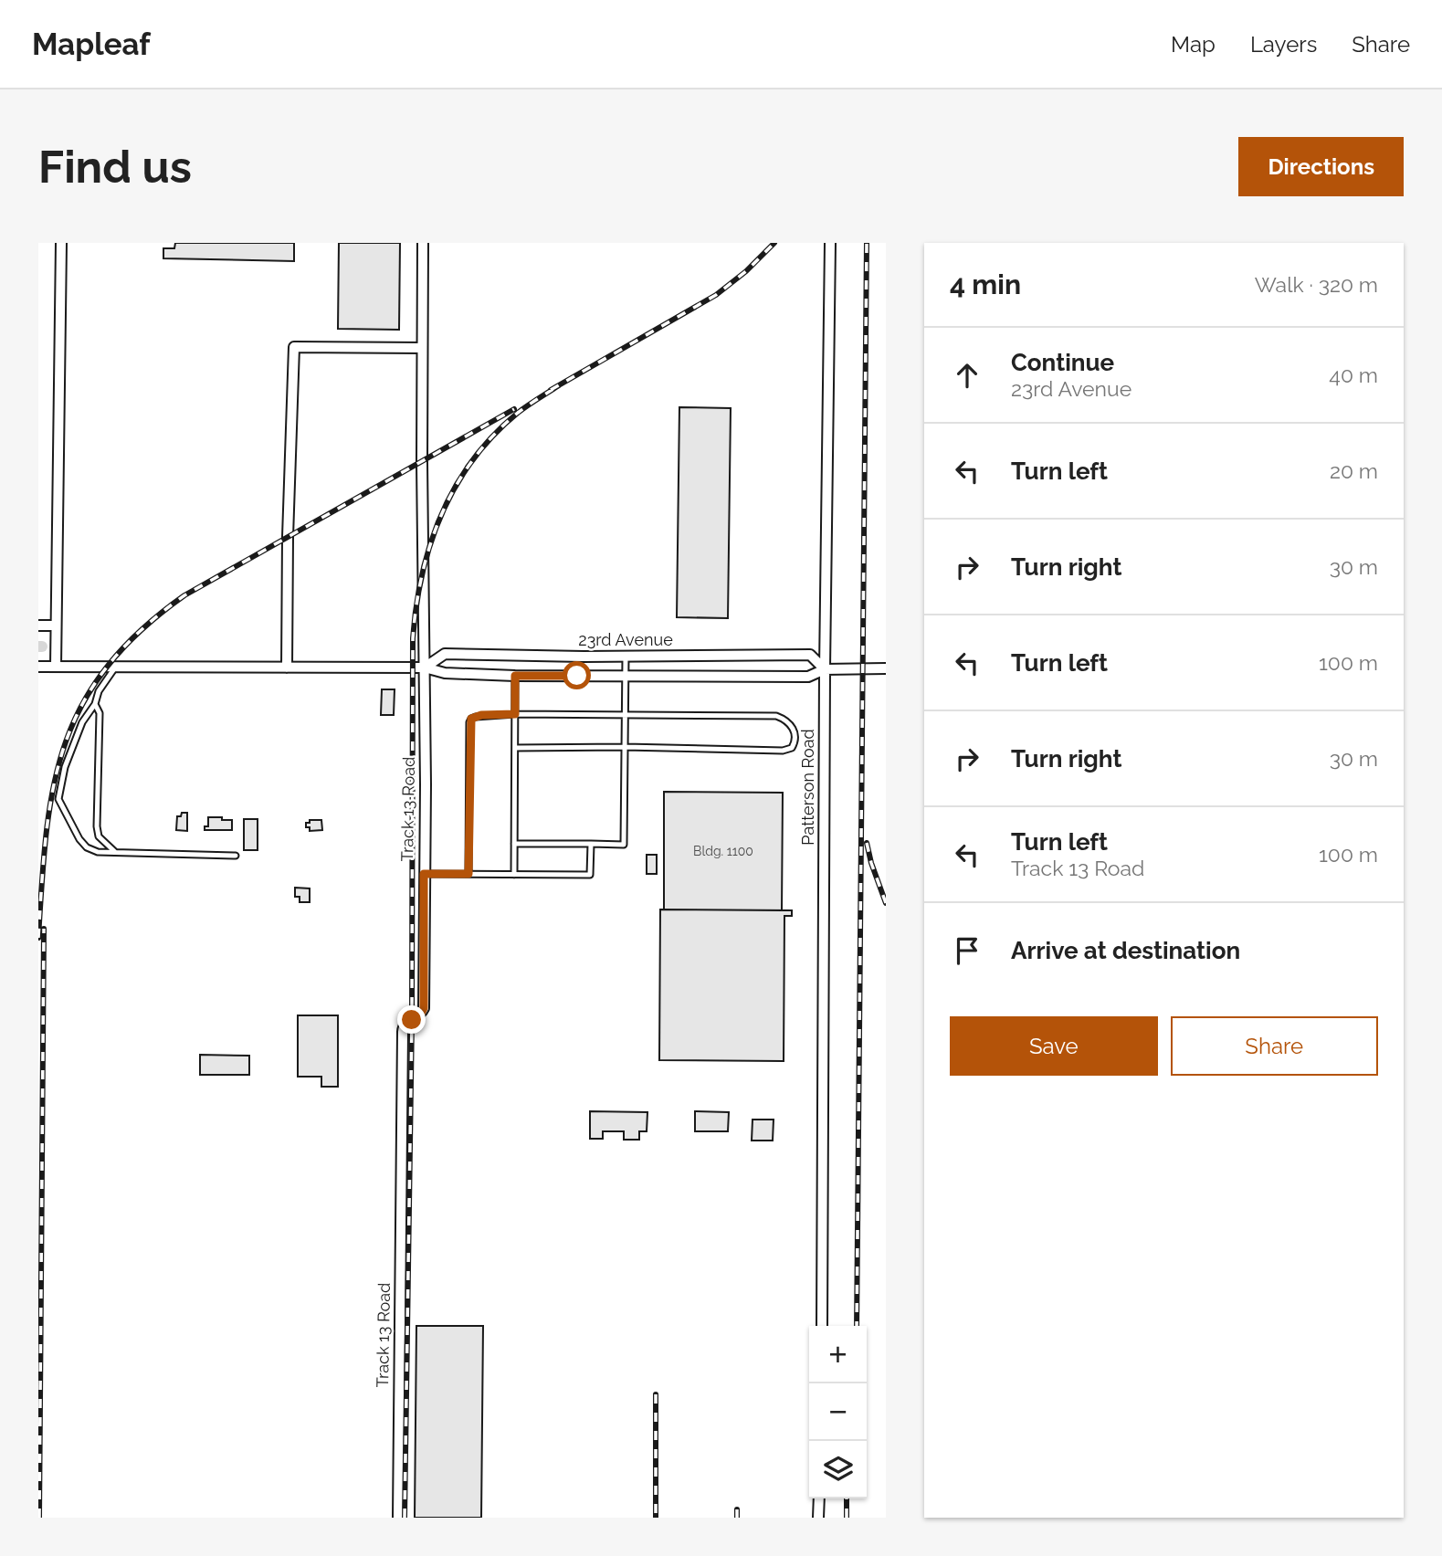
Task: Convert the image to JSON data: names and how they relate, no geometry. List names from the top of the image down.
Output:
{
  "streets": {
    "street": ["23rd Avenue", "Patterson Road", "Track 13 Road"]
  },
  "crossings": [
    ["23rd Avenue", "Patterson Road"],
    ["23rd Avenue", "Track 13 Road"]
  ],
  "house_numbers": ["Bldg. 1100"],
  "page": {
    "header": "Mapleaf",
    "nav": ["Map", "Layers", "Share"],
    "buttons": [
      "Directions",
      ["Save", "Share"]
    ],
    "title": "Find us",
    "heading": ["4 min", "Walk · 320 m"],
    "list": [
      ["Continue", "23rd Avenue", "40 m"],
      ["Turn left", "20 m"],
      ["Turn right", "30 m"],
      ["Turn left", "100 m"],
      ["Turn right", "30 m"],
      ["Turn left", "Track 13 Road", "100 m"],
      "Arrive at destination"
    ],
    "map_buttons": ["+", "−"]
  }
}
